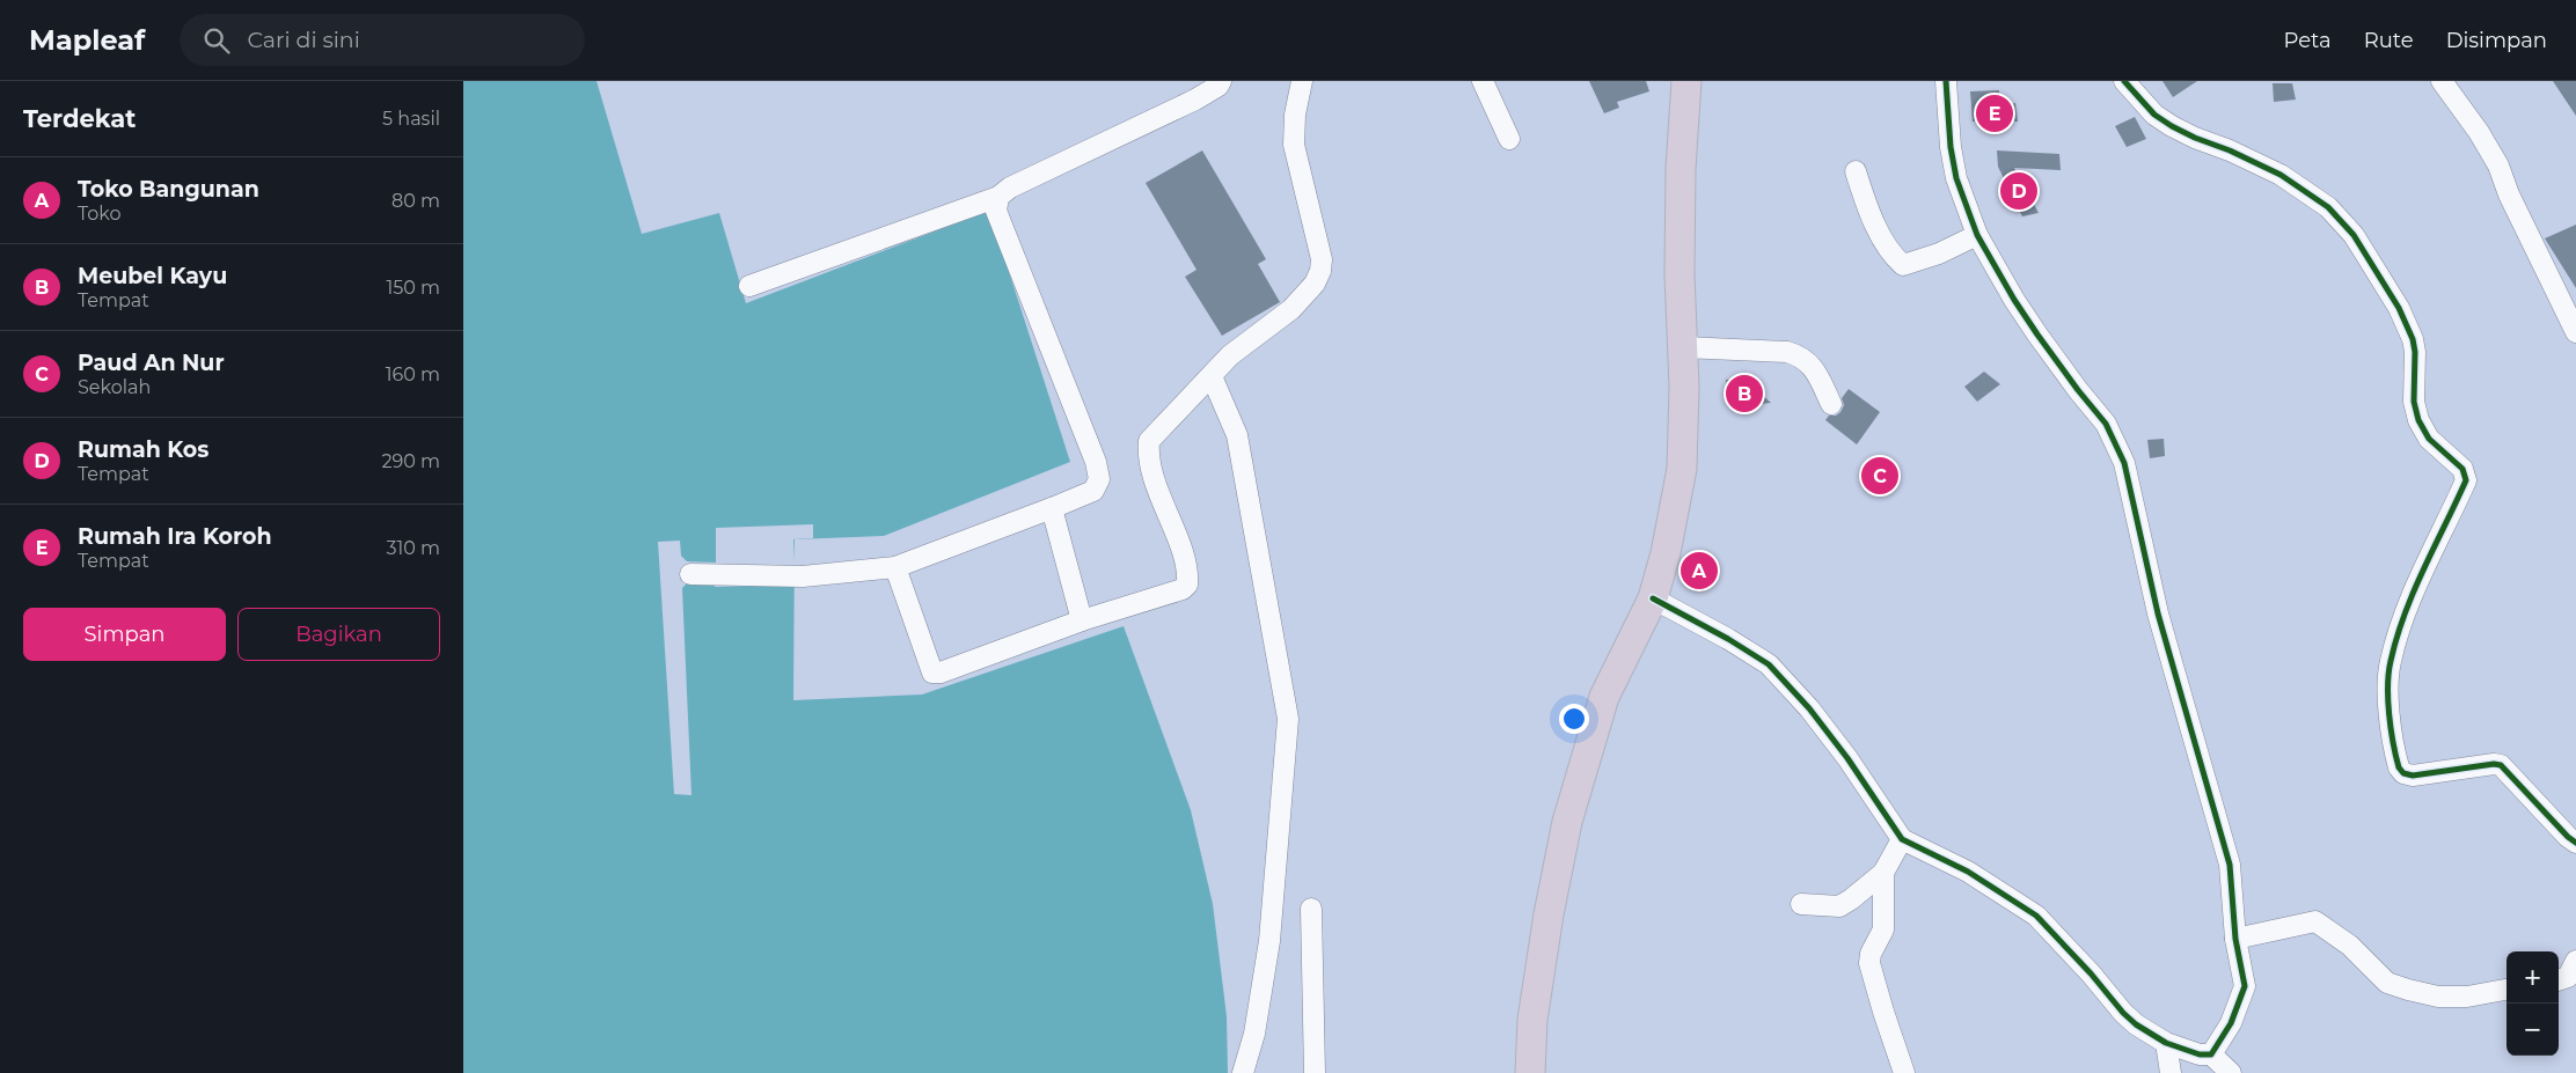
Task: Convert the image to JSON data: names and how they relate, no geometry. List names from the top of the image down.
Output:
{
  "page": {
    "header": "Mapleaf",
    "search": "Cari di sini",
    "nav": ["Peta", "Rute", "Disimpan"],
    "heading": ["Terdekat", "5 hasil"],
    "pins": [
      "E",
      "D",
      "B",
      "C",
      "A"
    ],
    "list": [
      {
        "mark": "A",
        "name": "Toko Bangunan",
        "note": "Toko",
        "value": "80 m"
      },
      {
        "mark": "B",
        "name": "Meubel Kayu",
        "note": "Tempat",
        "value": "150 m"
      },
      {
        "mark": "C",
        "name": "Paud An Nur",
        "note": "Sekolah",
        "value": "160 m"
      },
      {
        "mark": "D",
        "name": "Rumah Kos",
        "note": "Tempat",
        "value": "290 m"
      },
      {
        "mark": "E",
        "name": "Rumah Ira Koroh",
        "note": "Tempat",
        "value": "310 m"
      }
    ],
    "buttons": ["Simpan", "Bagikan"],
    "map_buttons": ["+", "−"]
  }
}
